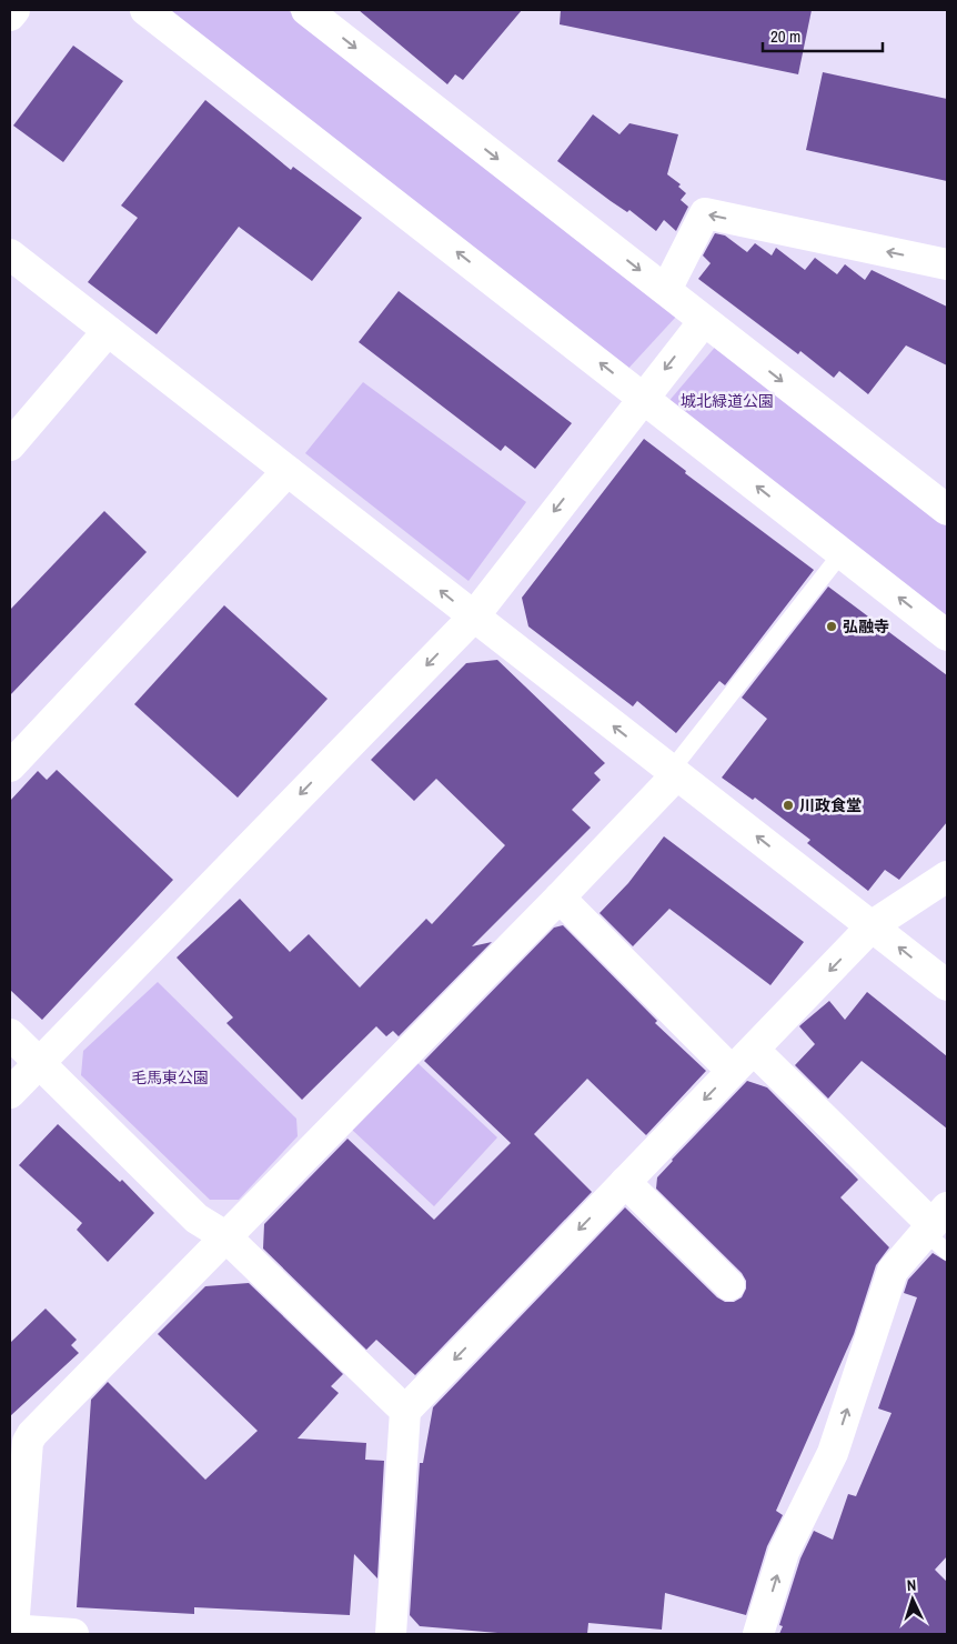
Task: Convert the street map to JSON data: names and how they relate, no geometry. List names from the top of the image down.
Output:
{
  "parks": ["城北緑道公園", "毛馬東公園"],
  "places": ["弘融寺", "川政食堂"],
  "scale_bar": "20 m",
  "north": "top"
}
